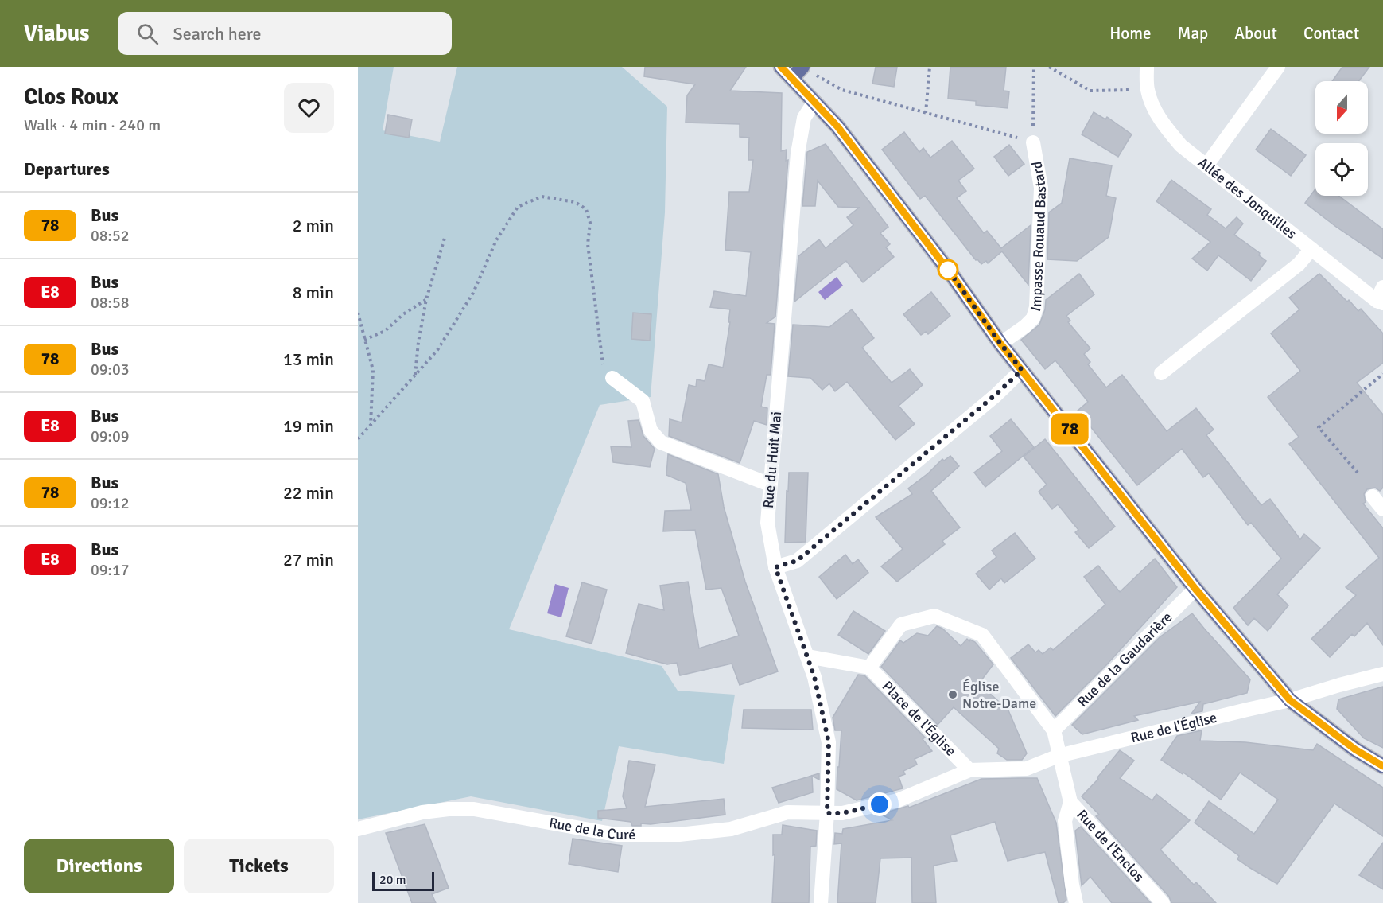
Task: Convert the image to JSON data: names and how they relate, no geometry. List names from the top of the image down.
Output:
{
  "streets": {
    "street": [
      "Allée des Jonquilles",
      "Impasse Rouaud Bastard",
      "Rue du Huit Mai",
      "Rue de la Gaudarière",
      "Place de l'Église",
      "Rue de l'Église",
      "Rue de la Curé",
      "Rue de l'Enclos"
    ]
  },
  "crossings": [
    ["Rue du Huit Mai", "Place de l'Église"],
    ["Rue du Huit Mai", "Rue de la Curé"],
    ["Place de l'Église", "Rue de l'Église"],
    ["Place de l'Église", "Rue de la Curé"],
    ["Place de l'Église", "Rue de l'Enclos"],
    ["Rue de l'Église", "Rue de l'Enclos"]
  ],
  "places": ["Église Notre-Dame"],
  "lines": ["bus line 78"],
  "scale_bar": "20 m",
  "north": "bottom",
  "page": {
    "header": "Viabus",
    "search": "Search here",
    "nav": [
      "Home",
      "Map",
      "About",
      "Contact"
    ],
    "heading": [
      ["Clos Roux", "Walk · 4 min · 240 m"],
      "Departures"
    ],
    "on_map": "78",
    "list": [
      {
        "mark": "78",
        "name": "Bus",
        "note": "08:52",
        "value": "2 min"
      },
      {
        "mark": "E8",
        "name": "Bus",
        "note": "08:58",
        "value": "8 min"
      },
      {
        "mark": "78",
        "name": "Bus",
        "note": "09:03",
        "value": "13 min"
      },
      {
        "mark": "E8",
        "name": "Bus",
        "note": "09:09",
        "value": "19 min"
      },
      {
        "mark": "78",
        "name": "Bus",
        "note": "09:12",
        "value": "22 min"
      },
      {
        "mark": "E8",
        "name": "Bus",
        "note": "09:17",
        "value": "27 min"
      }
    ],
    "buttons": ["Directions", "Tickets"],
    "scale": "20 m"
  }
}
